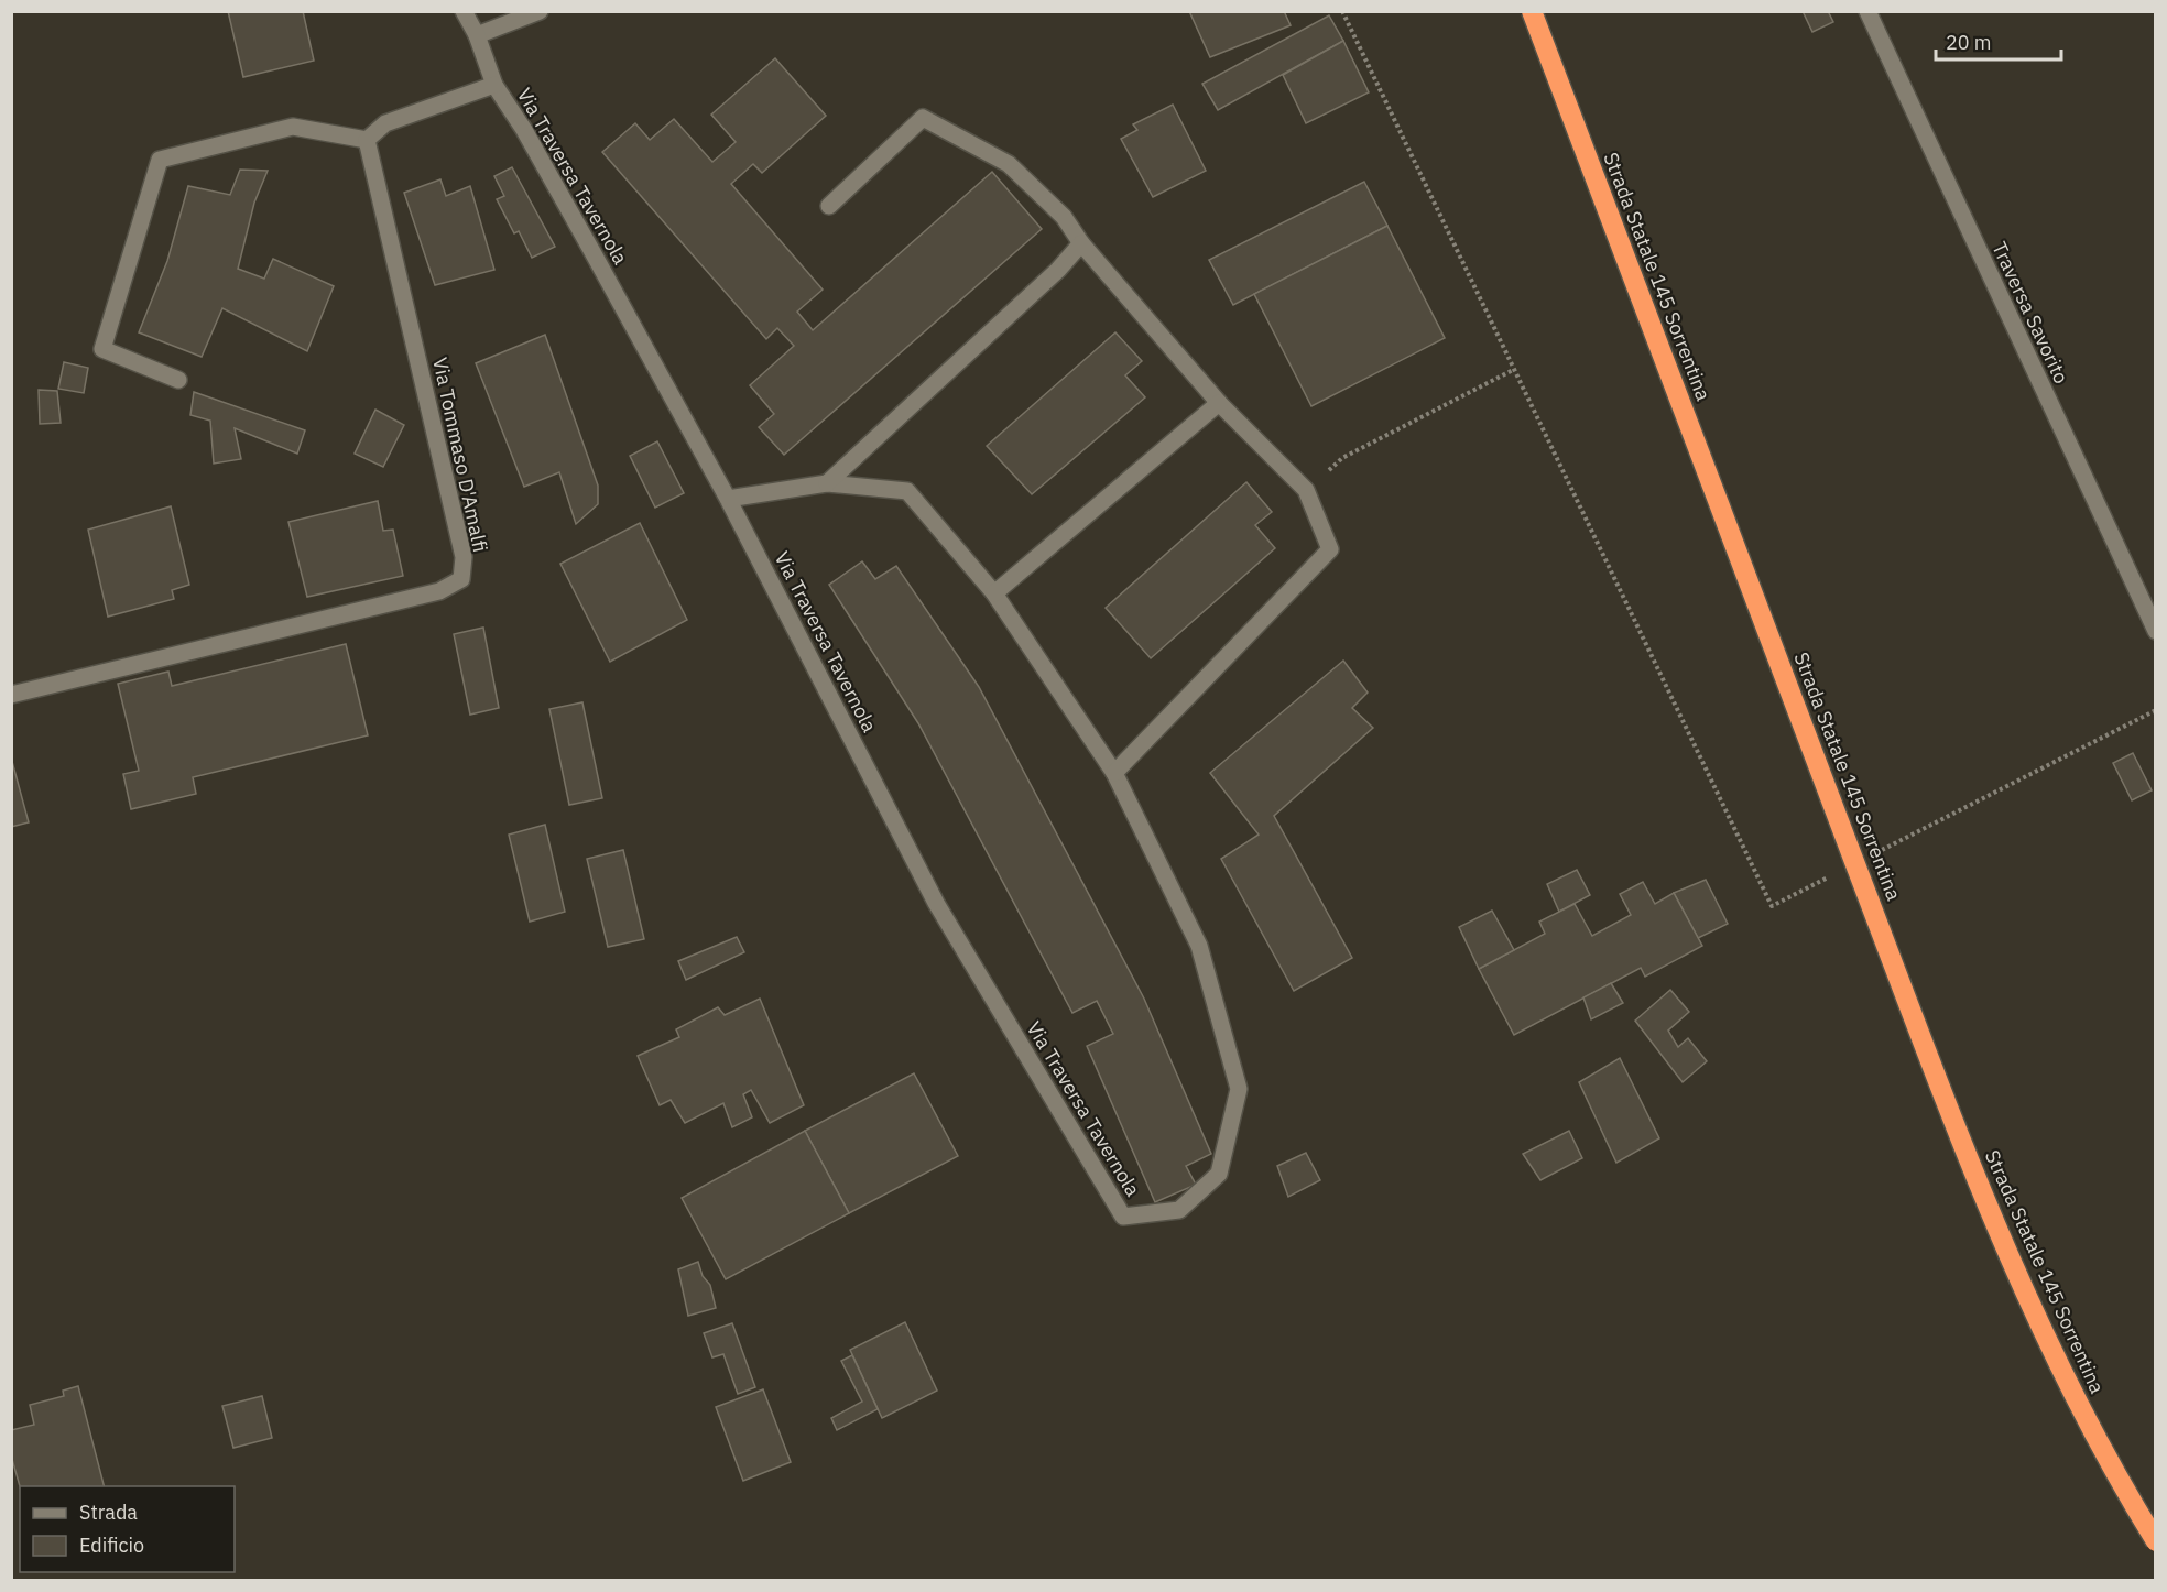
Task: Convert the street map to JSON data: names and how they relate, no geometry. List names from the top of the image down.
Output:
{
  "streets": {
    "highway": ["Strada Statale 145 Sorrentina"],
    "street": ["Via Traversa Tavernola", "Traversa Savorito", "Via Tommaso D'Amalfi"]
  },
  "legend": ["Strada", "Edificio"],
  "scale_bar": "20 m"
}
